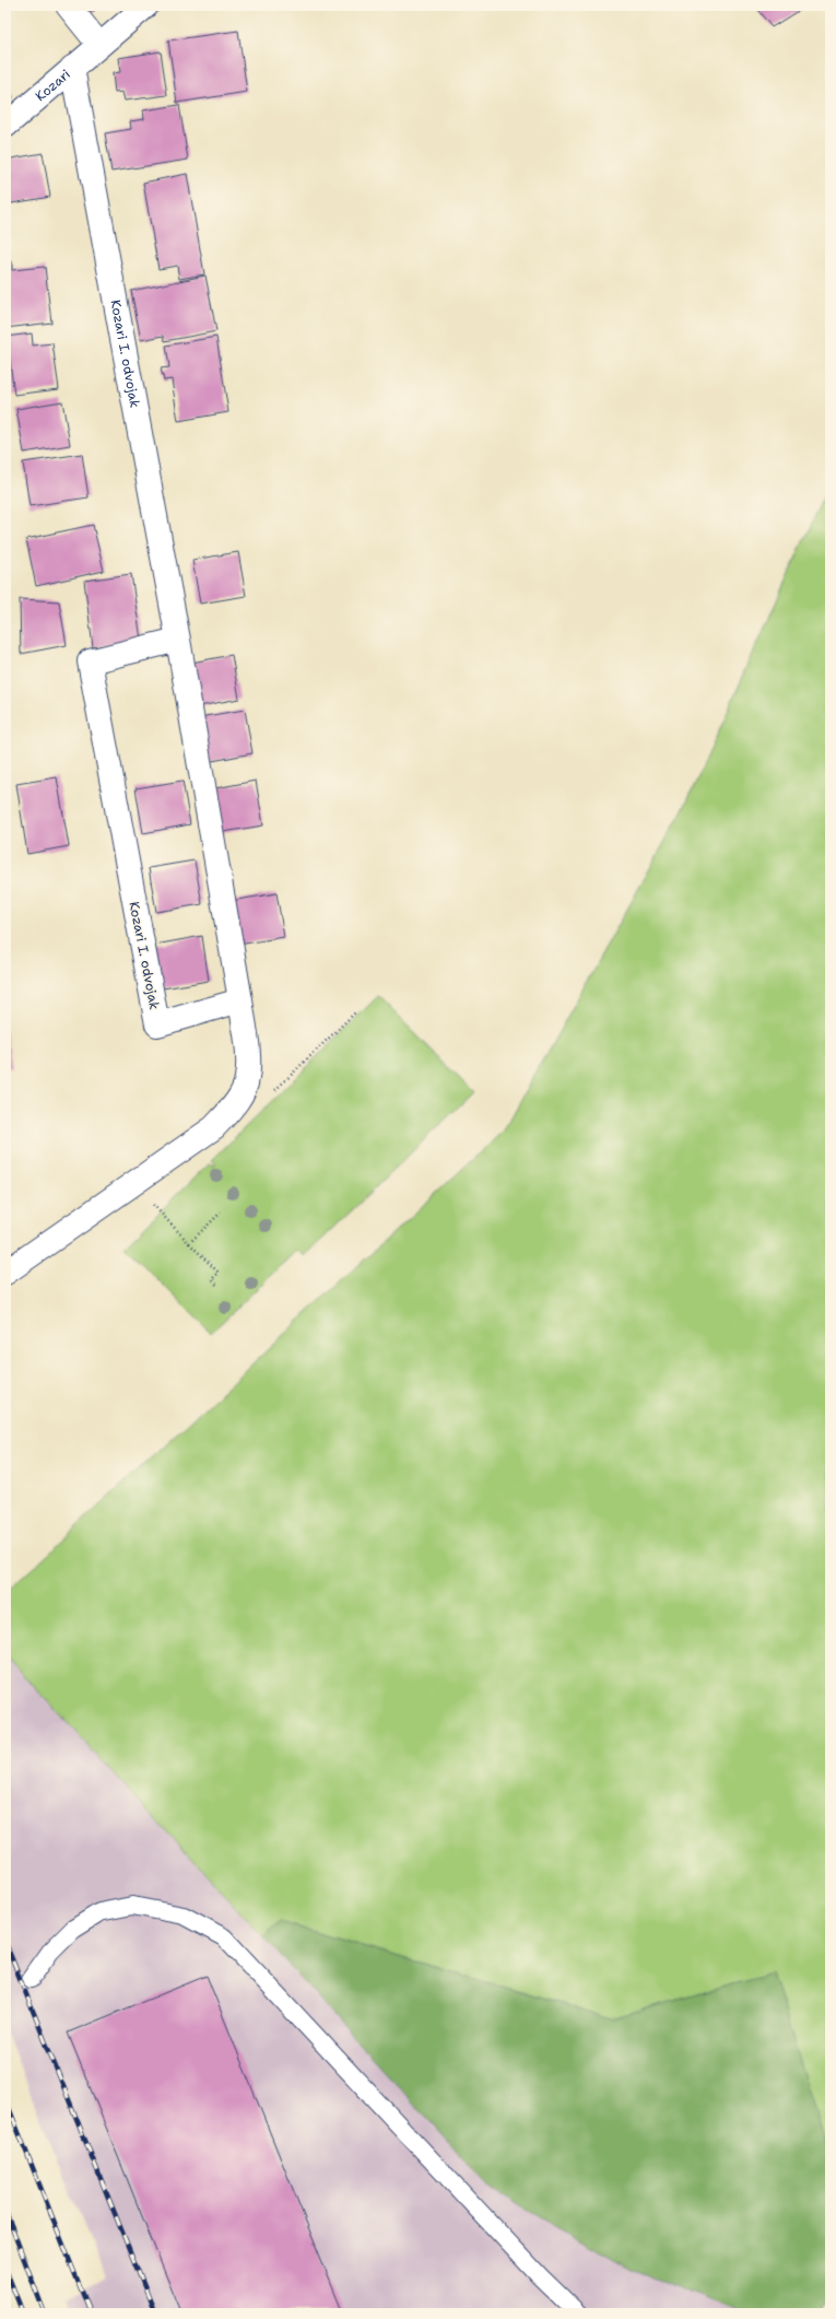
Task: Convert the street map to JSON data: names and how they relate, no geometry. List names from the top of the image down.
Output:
{
  "streets": {
    "street": ["Kozari", "Kozari I. odvojak"]
  },
  "crossings": [
    ["Kozari", "Kozari I. odvojak"]
  ]
}
